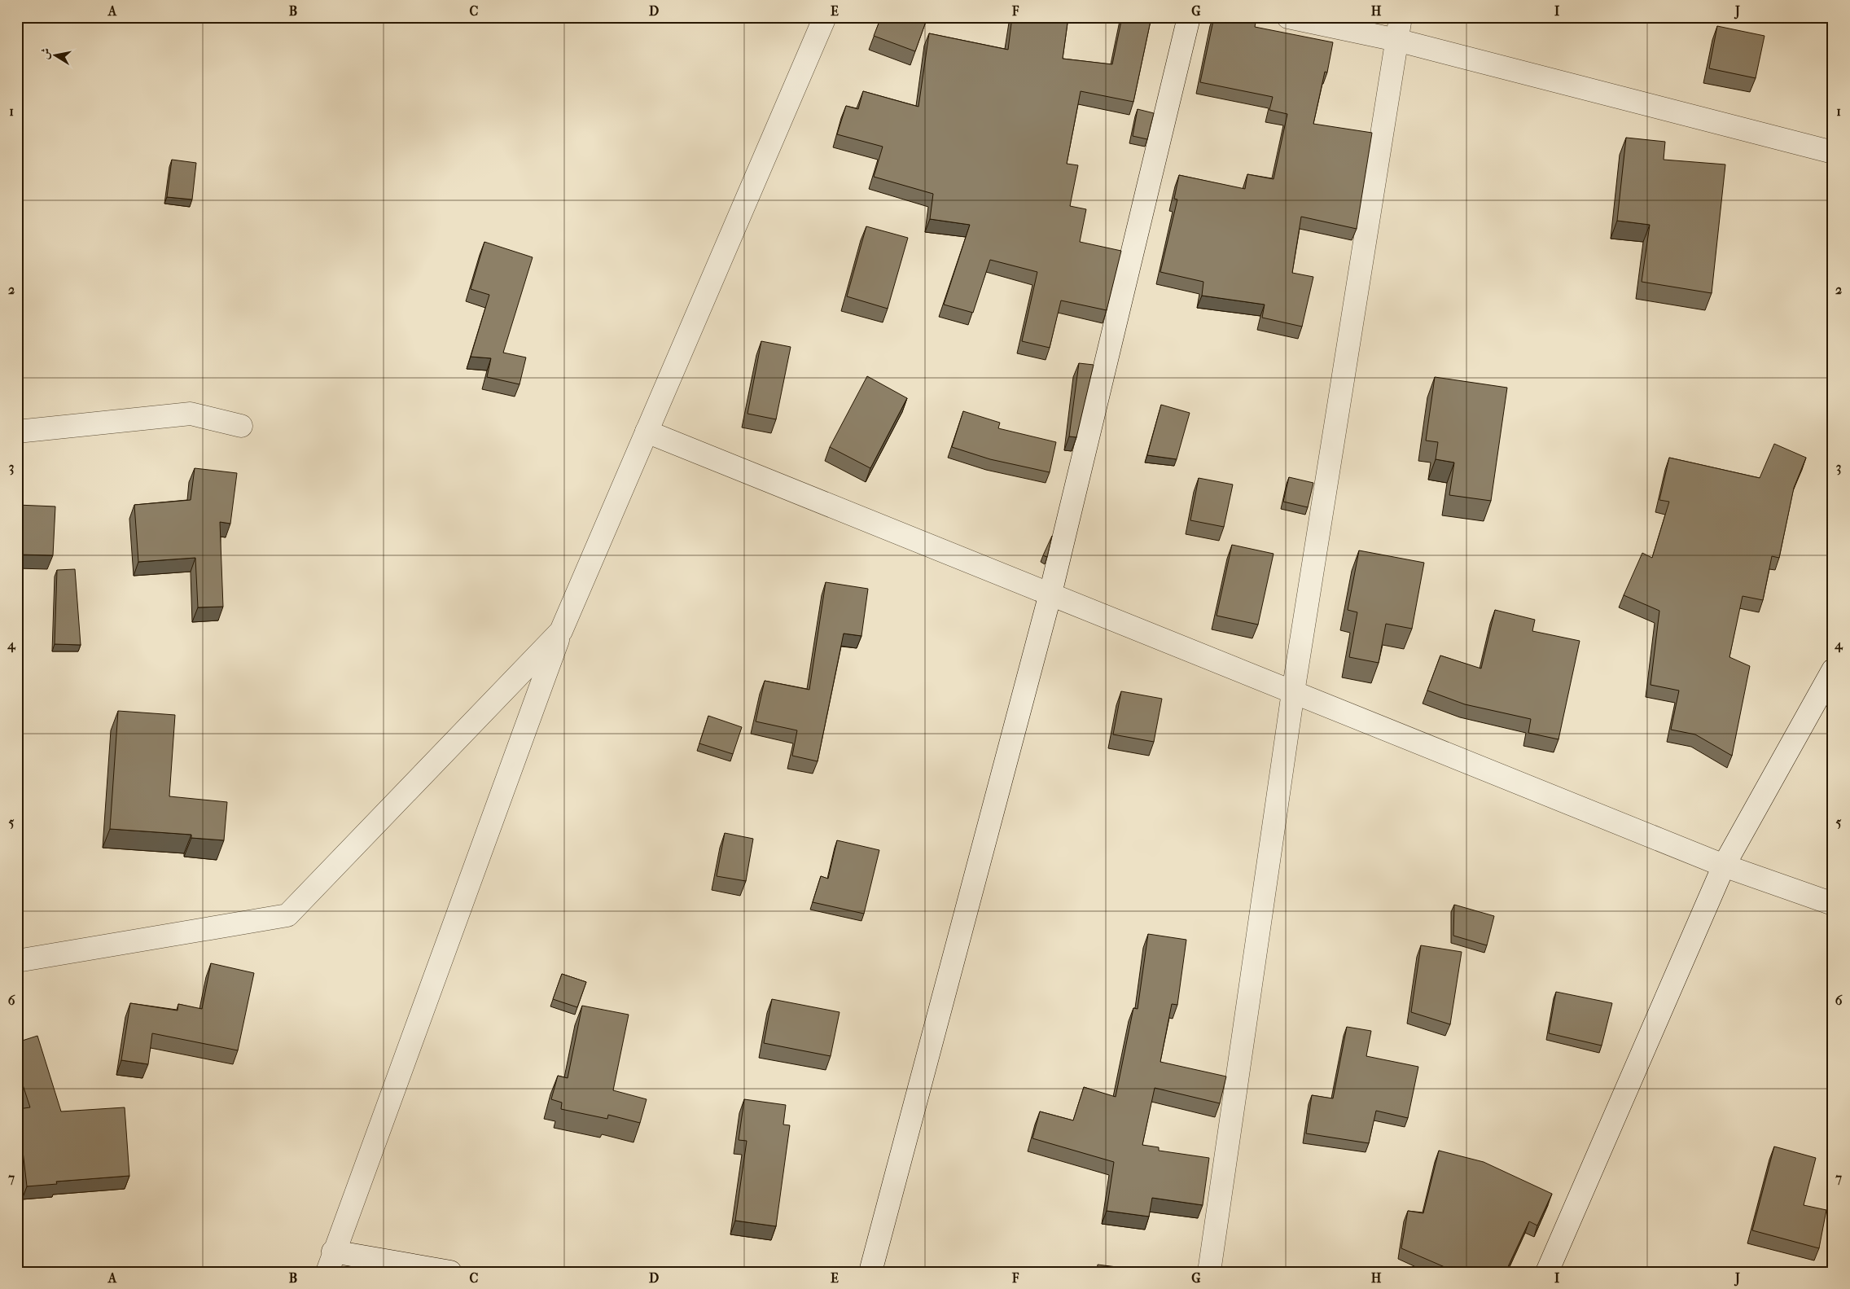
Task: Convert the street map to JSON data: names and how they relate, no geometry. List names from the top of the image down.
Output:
{
  "north": "left",
  "grid": {
    "columns": [
      "A",
      "B",
      "C",
      "D",
      "E",
      "F",
      "G",
      "H",
      "I",
      "J"
    ],
    "rows": [
      "1",
      "2",
      "3",
      "4",
      "5",
      "6",
      "7"
    ]
  }
}
